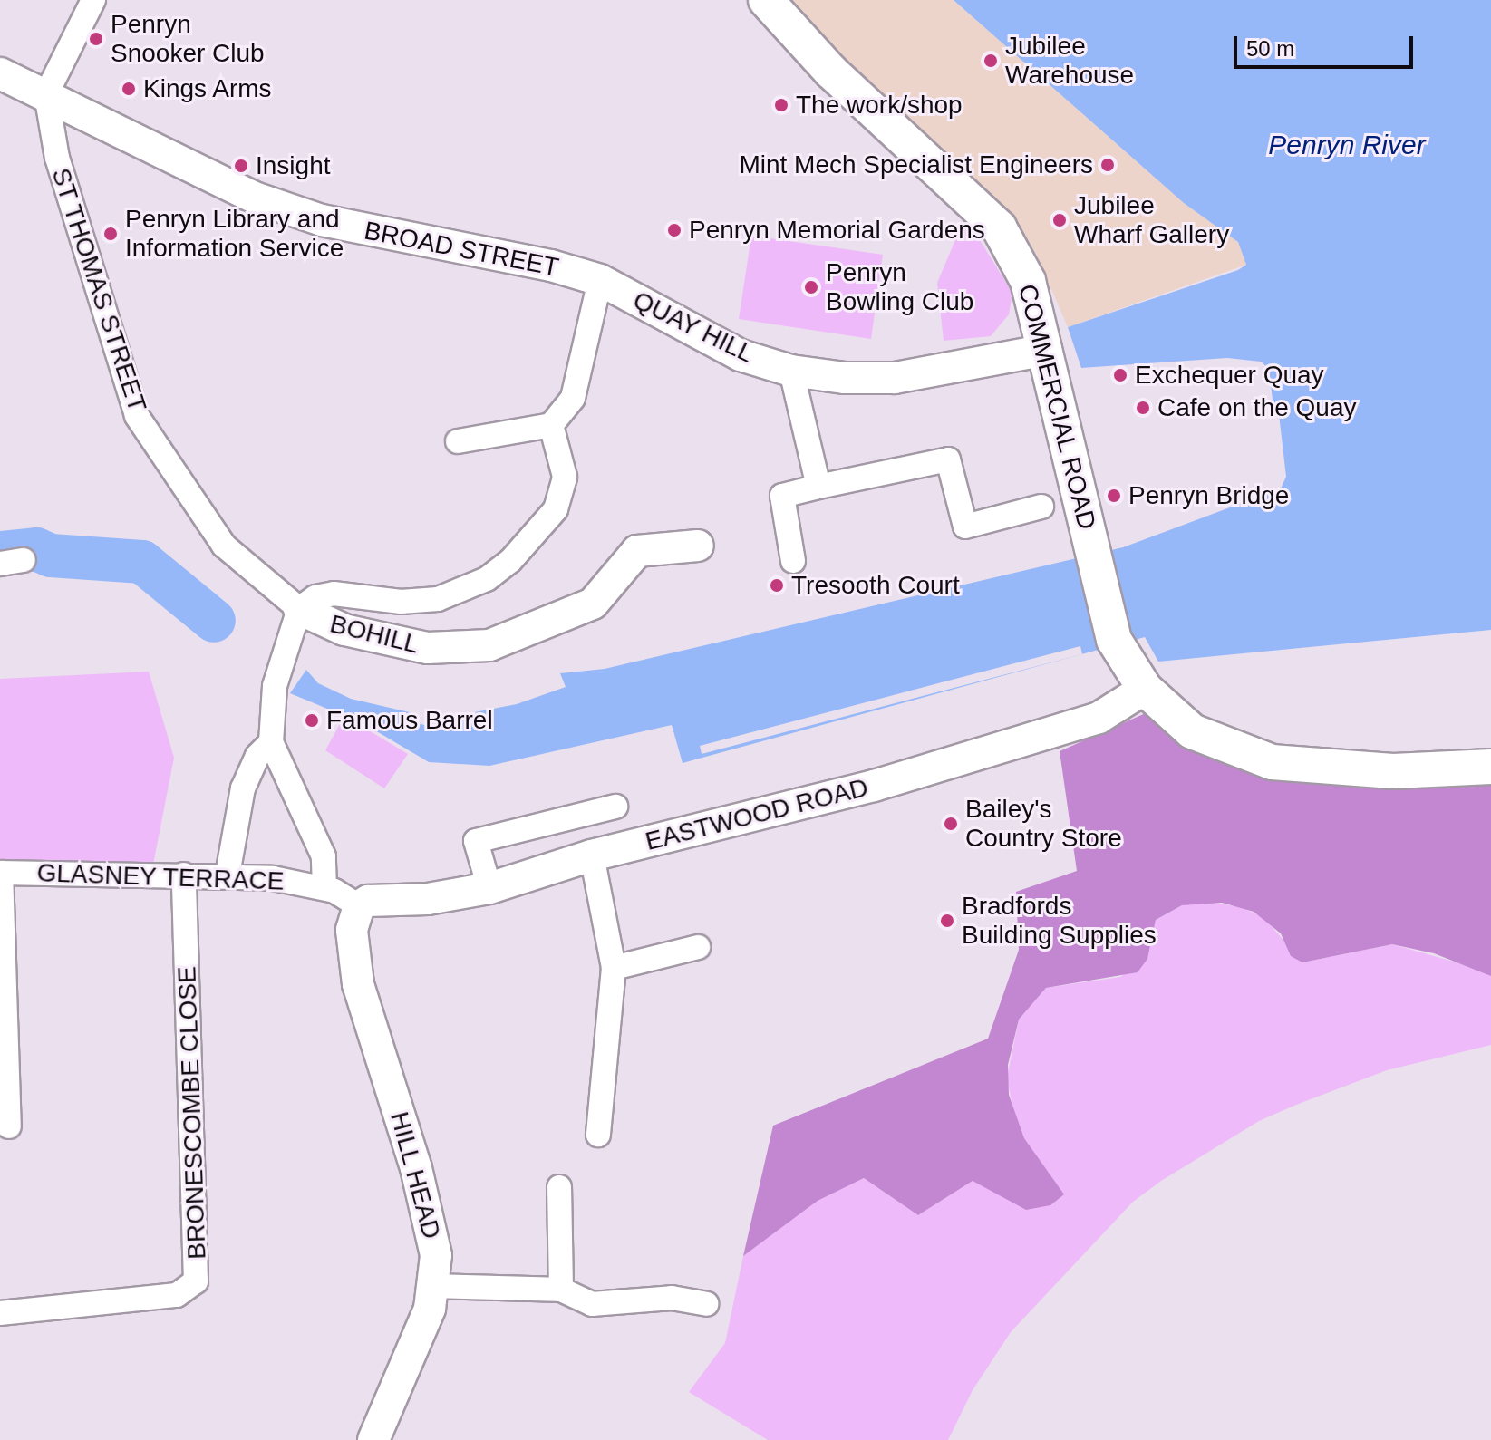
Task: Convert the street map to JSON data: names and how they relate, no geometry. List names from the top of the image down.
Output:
{
  "streets": {
    "main road": ["COMMERCIAL ROAD"],
    "street": [
      "BROAD STREET",
      "ST THOMAS STREET",
      "QUAY HILL",
      "BOHILL",
      "EASTWOOD ROAD",
      "GLASNEY TERRACE",
      "BRONESCOMBE CLOSE",
      "HILL HEAD"
    ]
  },
  "crossings": [
    ["BROAD STREET", "ST THOMAS STREET"],
    ["BROAD STREET", "QUAY HILL"],
    ["ST THOMAS STREET", "BOHILL"],
    ["QUAY HILL", "COMMERCIAL ROAD"],
    ["COMMERCIAL ROAD", "EASTWOOD ROAD"],
    ["EASTWOOD ROAD", "GLASNEY TERRACE"],
    ["EASTWOOD ROAD", "HILL HEAD"],
    ["GLASNEY TERRACE", "BRONESCOMBE CLOSE"],
    ["GLASNEY TERRACE", "HILL HEAD"]
  ],
  "water": ["Penryn River"],
  "places": [
    "Penryn Snooker Club",
    "Jubilee Warehouse",
    "Kings Arms",
    "The work/shop",
    "Mint Mech Specialist Engineers",
    "Insight",
    "Jubilee Wharf Gallery",
    "Penryn Memorial Gardens",
    "Penryn Library and Information Service",
    "Penryn Bowling Club",
    "Exchequer Quay",
    "Cafe on the Quay",
    "Penryn Bridge",
    "Tresooth Court",
    "Famous Barrel",
    "Bailey's Country Store",
    "Bradfords Building Supplies"
  ],
  "scale_bar": "50 m"
}
